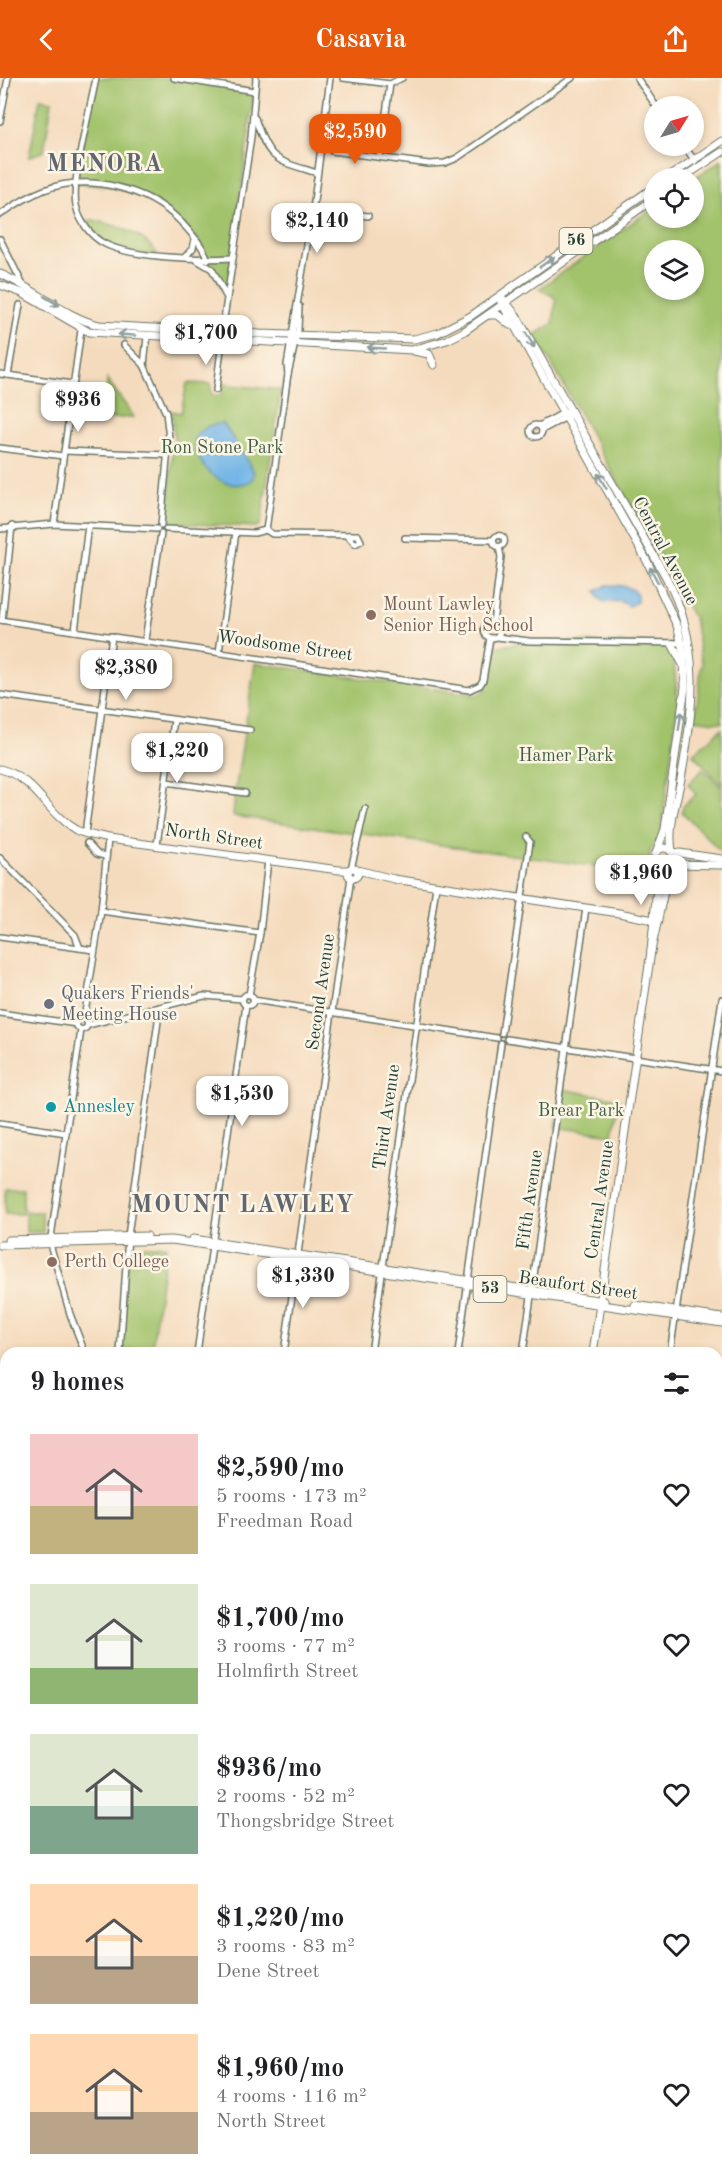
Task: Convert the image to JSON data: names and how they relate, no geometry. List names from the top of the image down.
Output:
{
  "streets": {
    "main road": [
      "56",
      "Central Avenue",
      "North Street",
      "Beaufort Street",
      "53"
    ],
    "street": [
      "Woodsome Street",
      "Second Avenue",
      "Third Avenue",
      "Fifth Avenue"
    ]
  },
  "crossings": [
    ["56", "Central Avenue"],
    ["Central Avenue", "North Street"],
    ["Central Avenue", "Beaufort Street"],
    ["North Street", "Second Avenue"],
    ["North Street", "Third Avenue"],
    ["North Street", "Fifth Avenue"],
    ["Second Avenue", "Beaufort Street"],
    ["Third Avenue", "Beaufort Street"],
    ["Fifth Avenue", "Beaufort Street"]
  ],
  "districts": ["MENORA", "MOUNT LAWLEY"],
  "parks": ["Ron Stone Park", "Hamer Park", "Brear Park"],
  "places": [
    "Mount Lawley Senior High School",
    "Quakers Friends' Meeting House",
    "Annesley",
    "Perth College"
  ],
  "north": "top right",
  "page": {
    "header": "Casavia",
    "price": [
      "$2,590",
      "$2,140",
      "$1,700",
      "$936",
      "$2,380",
      "$1,220",
      "$1,960",
      "$1,530",
      "$1,330"
    ],
    "heading": "9 homes",
    "list": [
      {
        "name": "$2,590/mo",
        "note": "5 rooms · 173 m² · Freedman Road"
      },
      {
        "name": "$1,700/mo",
        "note": "3 rooms · 77 m² · Holmfirth Street"
      },
      {
        "name": "$936/mo",
        "note": "2 rooms · 52 m² · Thongsbridge Street"
      },
      {
        "name": "$1,220/mo",
        "note": "3 rooms · 83 m² · Dene Street"
      },
      {
        "name": "$1,960/mo",
        "note": "4 rooms · 116 m² · North Street"
      }
    ]
  }
}
